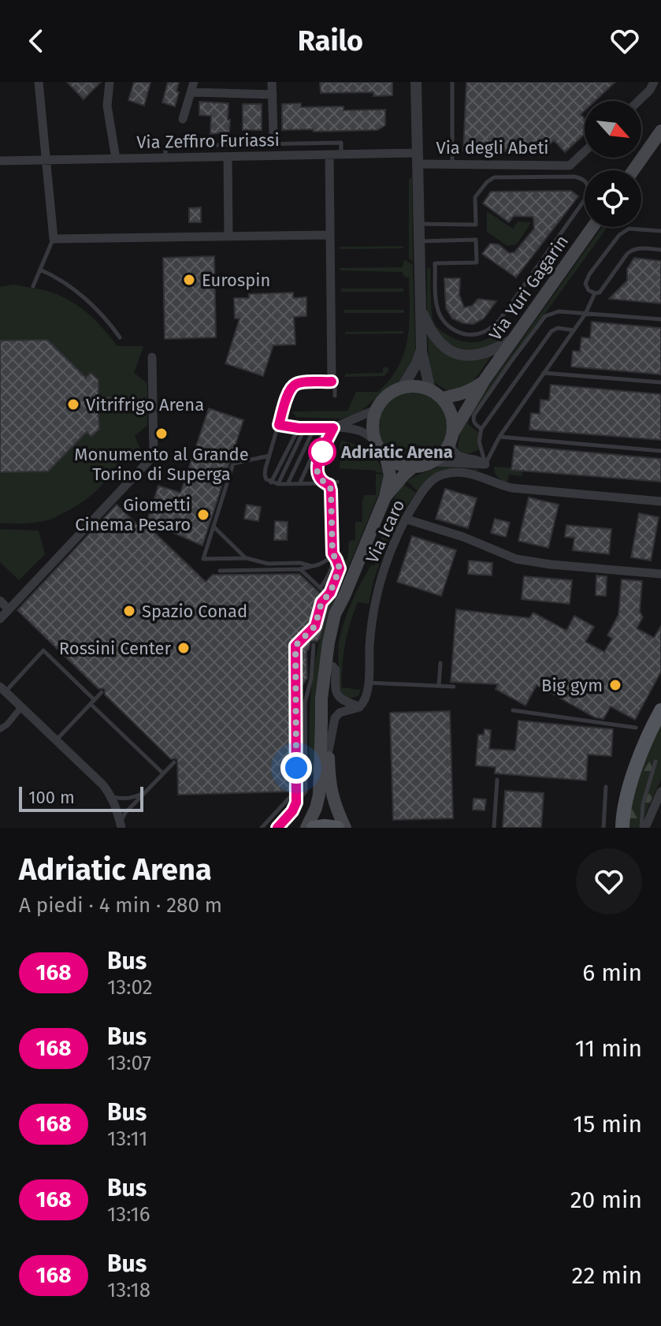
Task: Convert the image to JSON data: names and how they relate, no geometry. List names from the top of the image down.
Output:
{
  "streets": {
    "main road": ["Via Yuri Gagarin"],
    "street": ["Via Zeffiro Furiassi", "Via degli Abeti", "Via Icaro"]
  },
  "crossings": [
    ["Via Zeffiro Furiassi", "Via degli Abeti"],
    ["Via degli Abeti", "Via Yuri Gagarin"]
  ],
  "places": [
    "Eurospin",
    "Vitrifrigo Arena",
    "Monumento al Grande Torino di Superga",
    "Adriatic Arena",
    "Giometti Cinema Pesaro",
    "Spazio Conad",
    "Rossini Center",
    "Big gym"
  ],
  "lines": ["bus line 168"],
  "scale_bar": "100 m",
  "north": "bottom right",
  "page": {
    "header": "Railo",
    "scale": "100 m",
    "heading": ["Adriatic Arena", "A piedi · 4 min · 280 m"],
    "list": [
      {
        "mark": "168",
        "name": "Bus",
        "note": "13:02",
        "value": "6 min"
      },
      {
        "mark": "168",
        "name": "Bus",
        "note": "13:07",
        "value": "11 min"
      },
      {
        "mark": "168",
        "name": "Bus",
        "note": "13:11",
        "value": "15 min"
      },
      {
        "mark": "168",
        "name": "Bus",
        "note": "13:16",
        "value": "20 min"
      },
      {
        "mark": "168",
        "name": "Bus",
        "note": "13:18",
        "value": "22 min"
      }
    ]
  }
}
